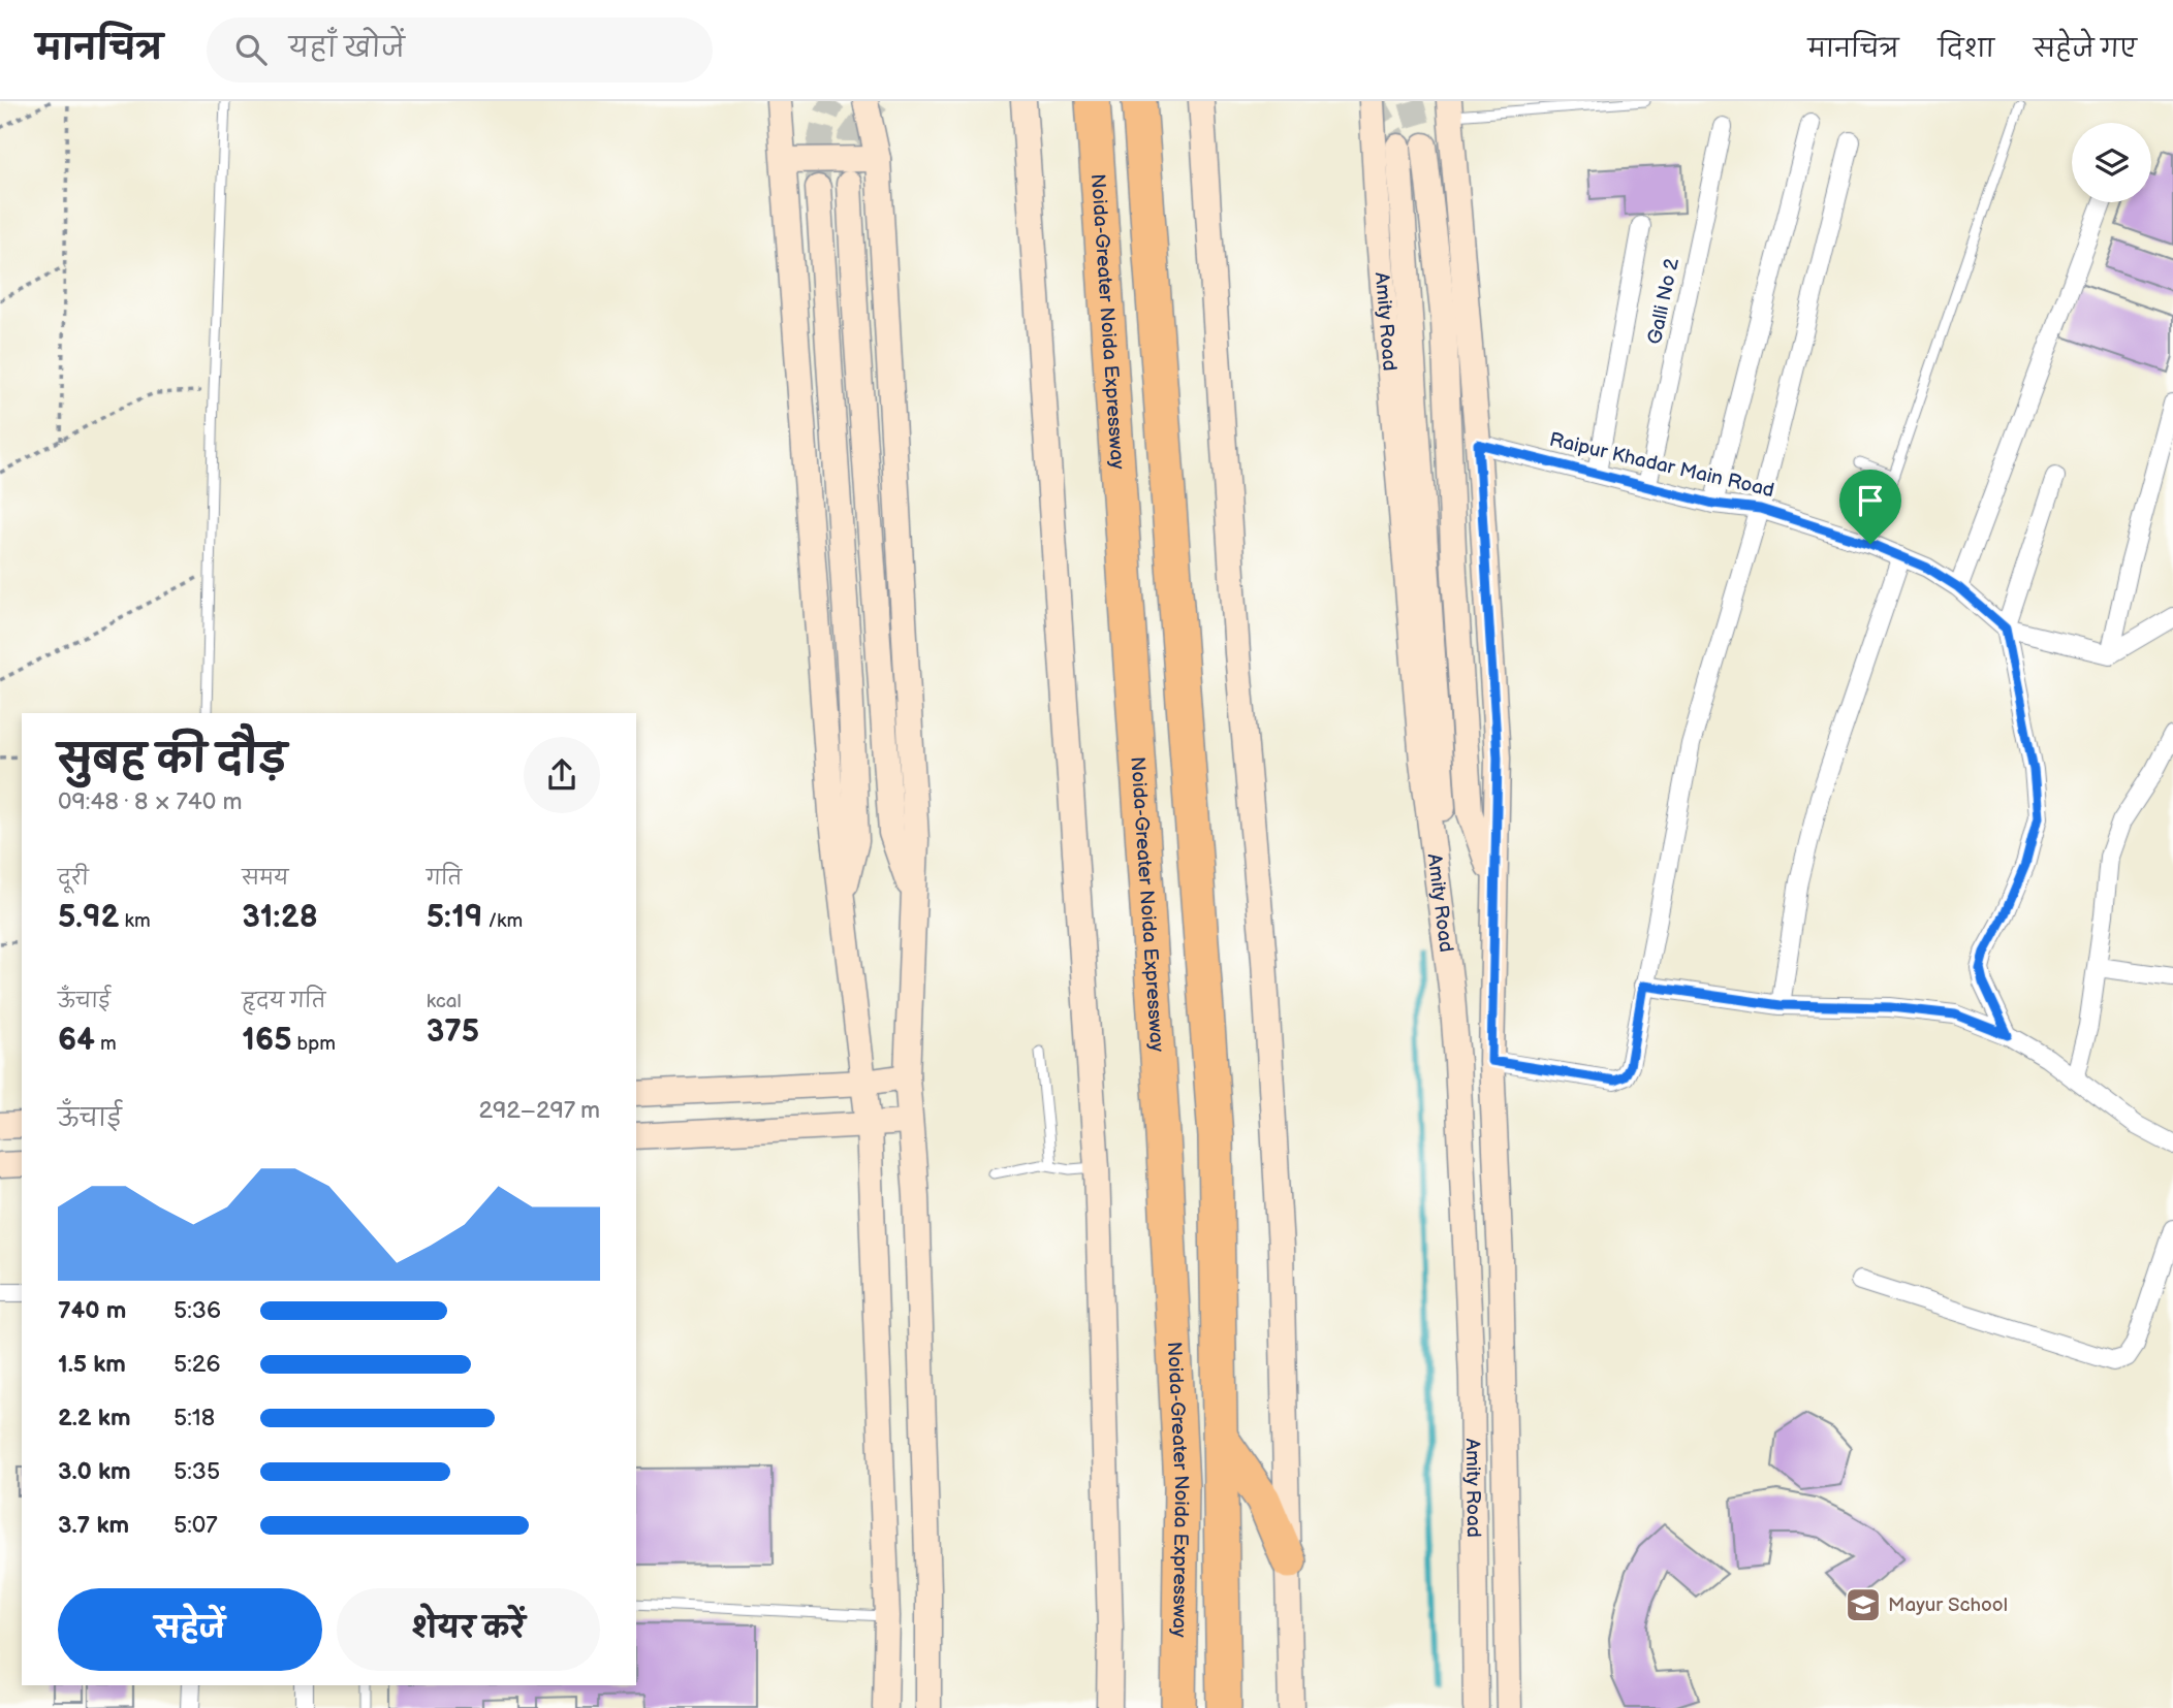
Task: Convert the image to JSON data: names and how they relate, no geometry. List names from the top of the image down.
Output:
{
  "streets": {
    "highway": ["Noida-Greater Noida Expressway"],
    "street": ["Galli No 2", "Amity Road", "Raipur Khadar Main Road"]
  },
  "crossings": [
    ["Galli No 2", "Raipur Khadar Main Road"],
    ["Amity Road", "Raipur Khadar Main Road"]
  ],
  "places": {
    "school or university": ["Mayur School"]
  },
  "page": {
    "header": "मानचित्र",
    "search": "यहाँ खोजें",
    "nav": ["मानचित्र", "दिशा", "सहेजे गए"],
    "heading": ["सुबह की दौड़", "09:48 · 8 × 740 m"],
    "stats": [
      ["दूरी", "5.92 km"],
      ["समय", "31:28"],
      ["गति", "5:19 /km"],
      ["ऊँचाई", "64 m"],
      ["हृदय गति", "165 bpm"],
      ["kcal", "375"]
    ],
    "chart": ["ऊँचाई", "292–297 m"],
    "list": [
      {
        "name": "740 m",
        "note": "5:36"
      },
      {
        "name": "1.5 km",
        "note": "5:26"
      },
      {
        "name": "2.2 km",
        "note": "5:18"
      },
      {
        "name": "3.0 km",
        "note": "5:35"
      },
      {
        "name": "3.7 km",
        "note": "5:07"
      }
    ],
    "buttons": ["सहेजें", "शेयर करें"]
  }
}
